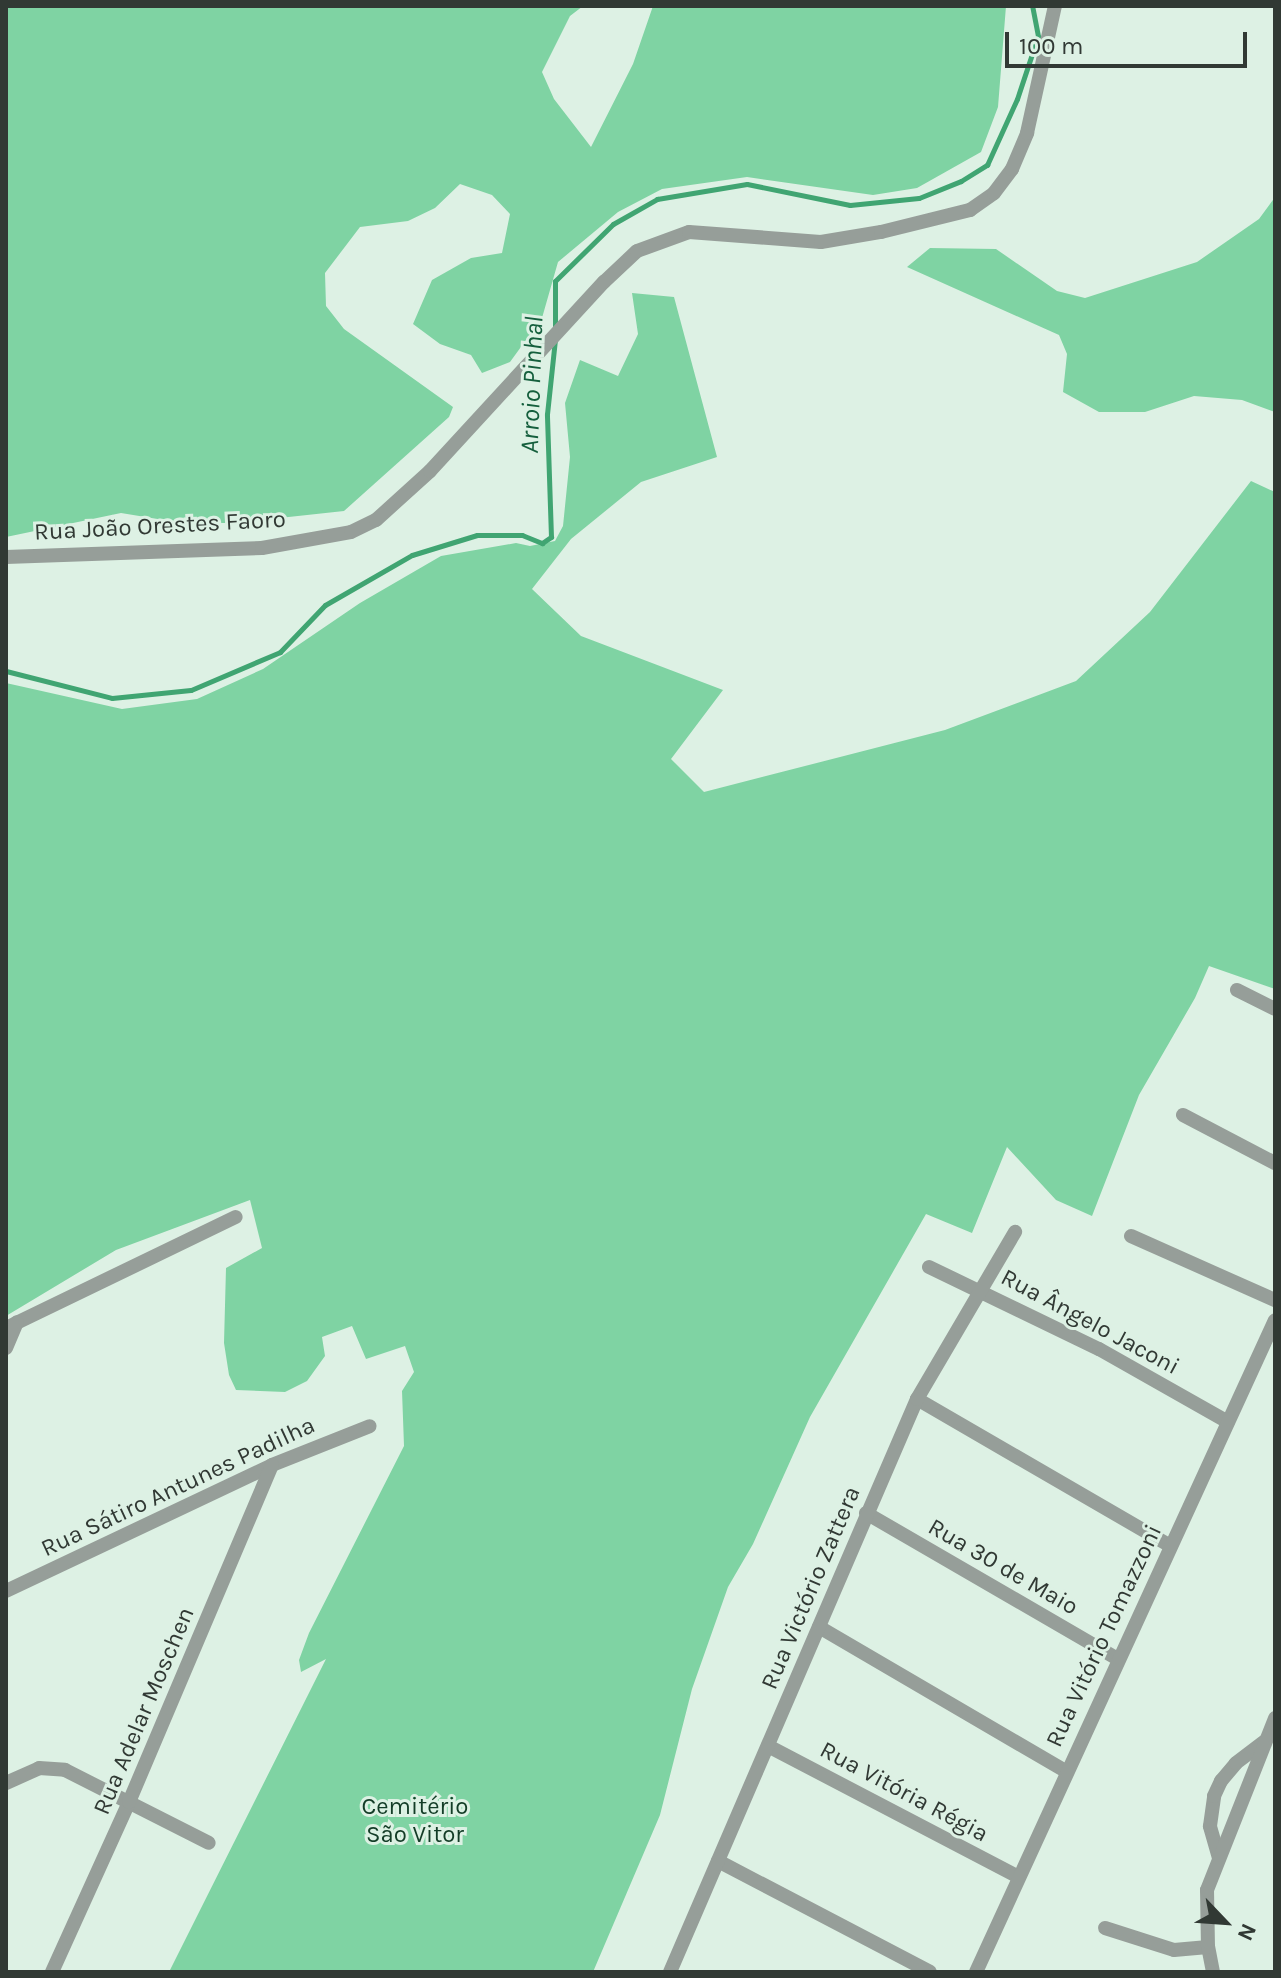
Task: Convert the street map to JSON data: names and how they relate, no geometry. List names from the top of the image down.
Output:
{
  "streets": {
    "street": [
      "Rua João Orestes Faoro",
      "Rua Ângelo Jaconi",
      "Rua Sátiro Antunes Padilha",
      "Rua 30 de Maio",
      "Rua Victório Zattera",
      "Rua Vitório Tomazzoni",
      "Rua Adelar Moschen",
      "Rua Vitória Régia"
    ]
  },
  "crossings": [
    ["Rua Ângelo Jaconi", "Rua Victório Zattera"],
    ["Rua Ângelo Jaconi", "Rua Vitório Tomazzoni"],
    ["Rua Sátiro Antunes Padilha", "Rua Adelar Moschen"],
    ["Rua 30 de Maio", "Rua Victório Zattera"],
    ["Rua 30 de Maio", "Rua Vitório Tomazzoni"],
    ["Rua Victório Zattera", "Rua Vitória Régia"],
    ["Rua Vitório Tomazzoni", "Rua Vitória Régia"]
  ],
  "water": ["Arroio Pinhal"],
  "parks": ["Cemitério São Vitor"],
  "scale_bar": "100 m",
  "north": "bottom right"
}
